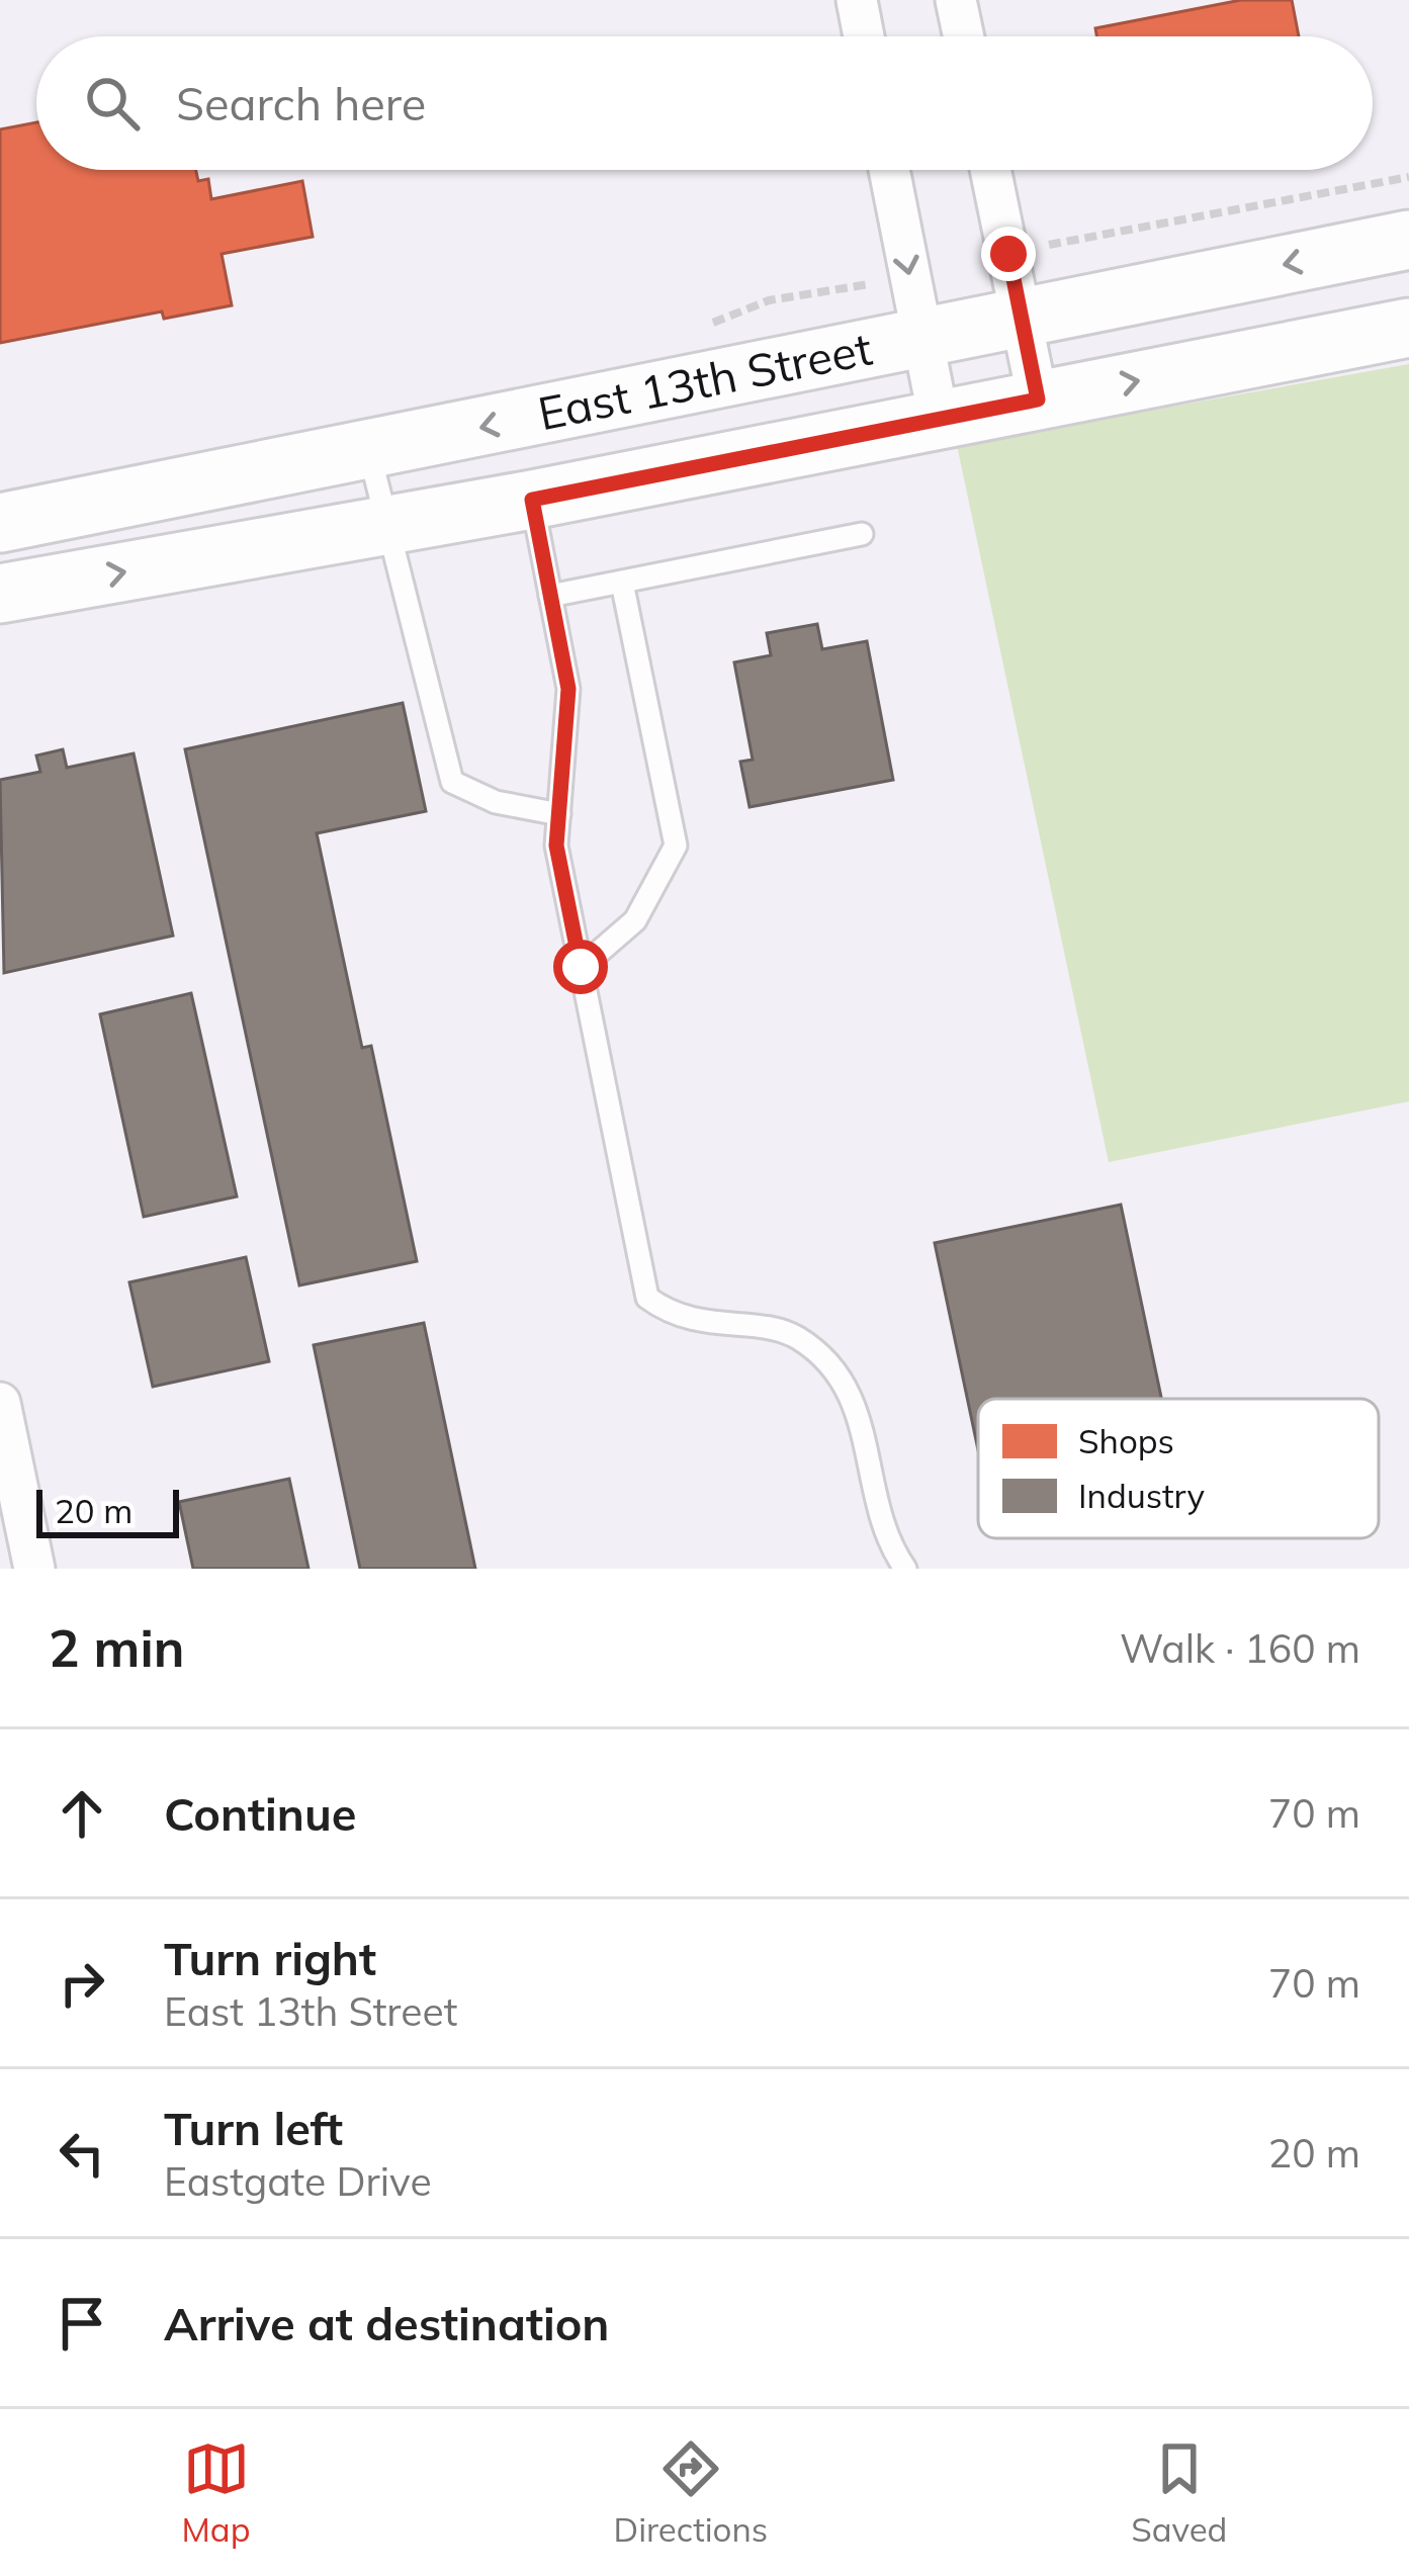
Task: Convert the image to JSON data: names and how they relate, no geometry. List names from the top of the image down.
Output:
{
  "streets": {
    "main road": ["East 13th Street"]
  },
  "legend": ["Shops", "Industry"],
  "scale_bar": "20 m",
  "page": {
    "search": "Search here",
    "scale": "20 m",
    "heading": ["2 min", "Walk · 160 m"],
    "list": [
      ["Continue", "70 m"],
      ["Turn right", "East 13th Street", "70 m"],
      ["Turn left", "Eastgate Drive", "20 m"],
      "Arrive at destination"
    ],
    "nav": ["Map", "Directions", "Saved"]
  }
}
